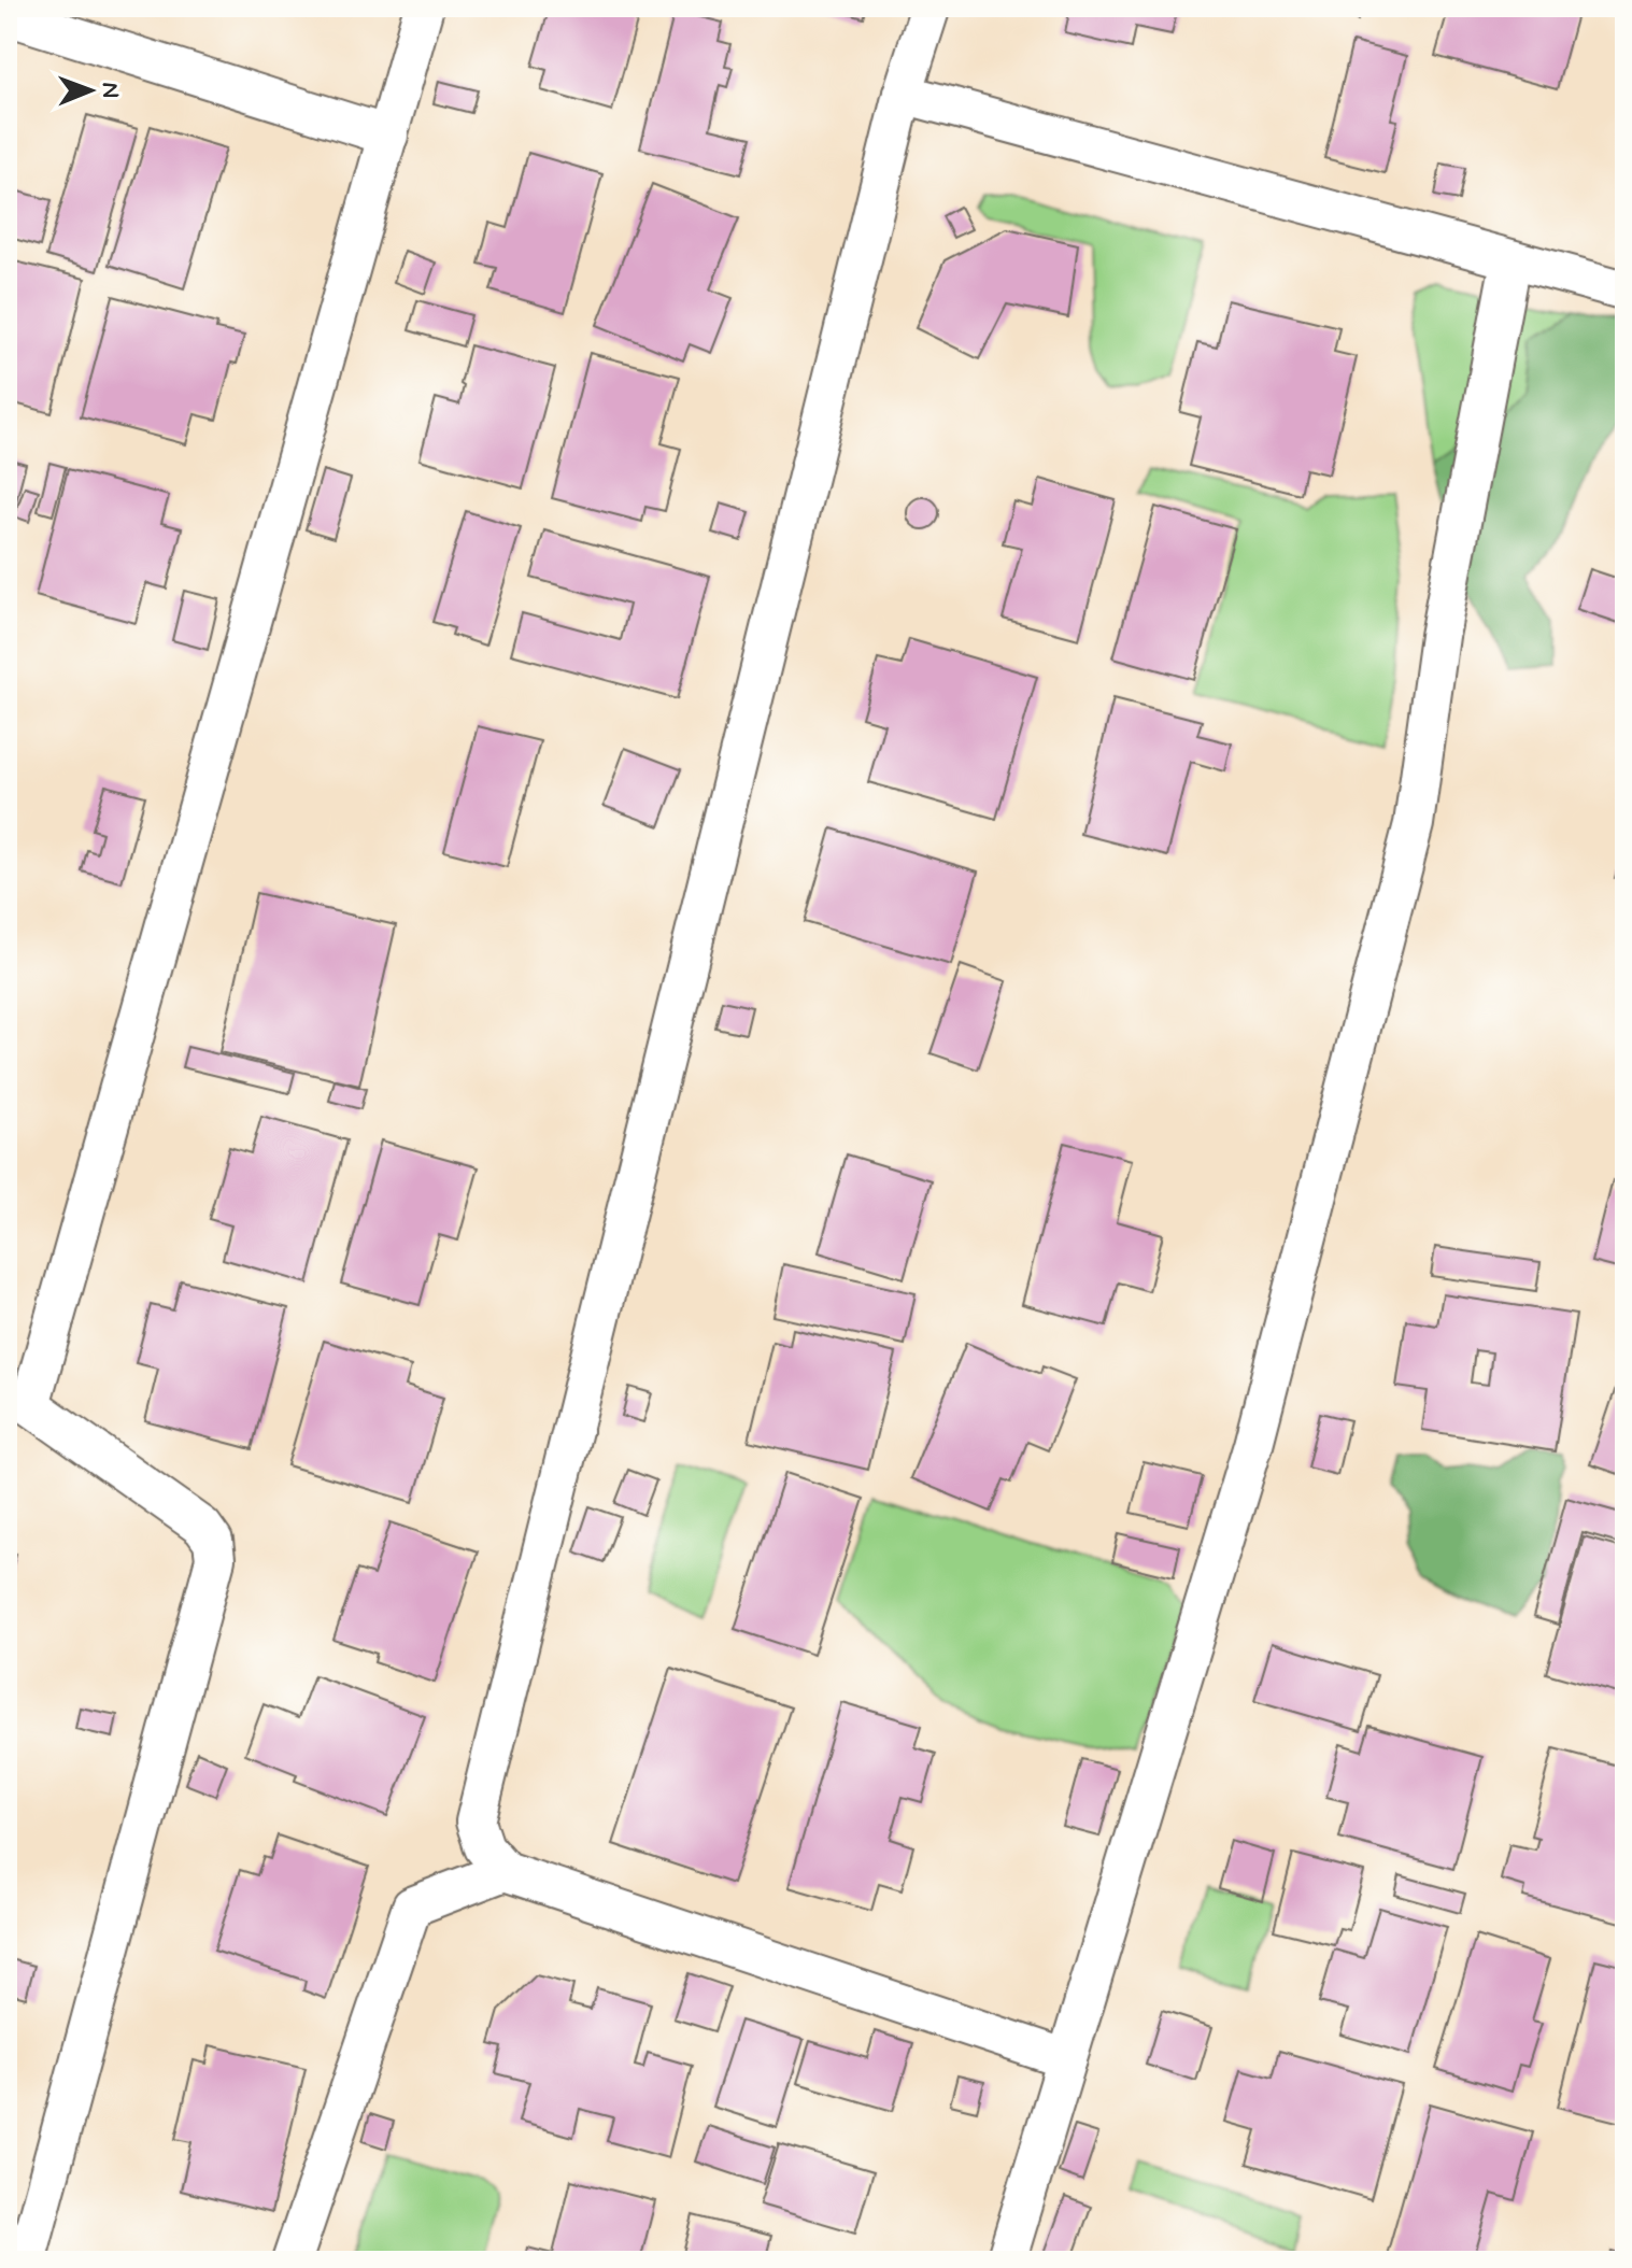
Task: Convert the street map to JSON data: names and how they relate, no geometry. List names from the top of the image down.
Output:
{
  "north": "right"
}
